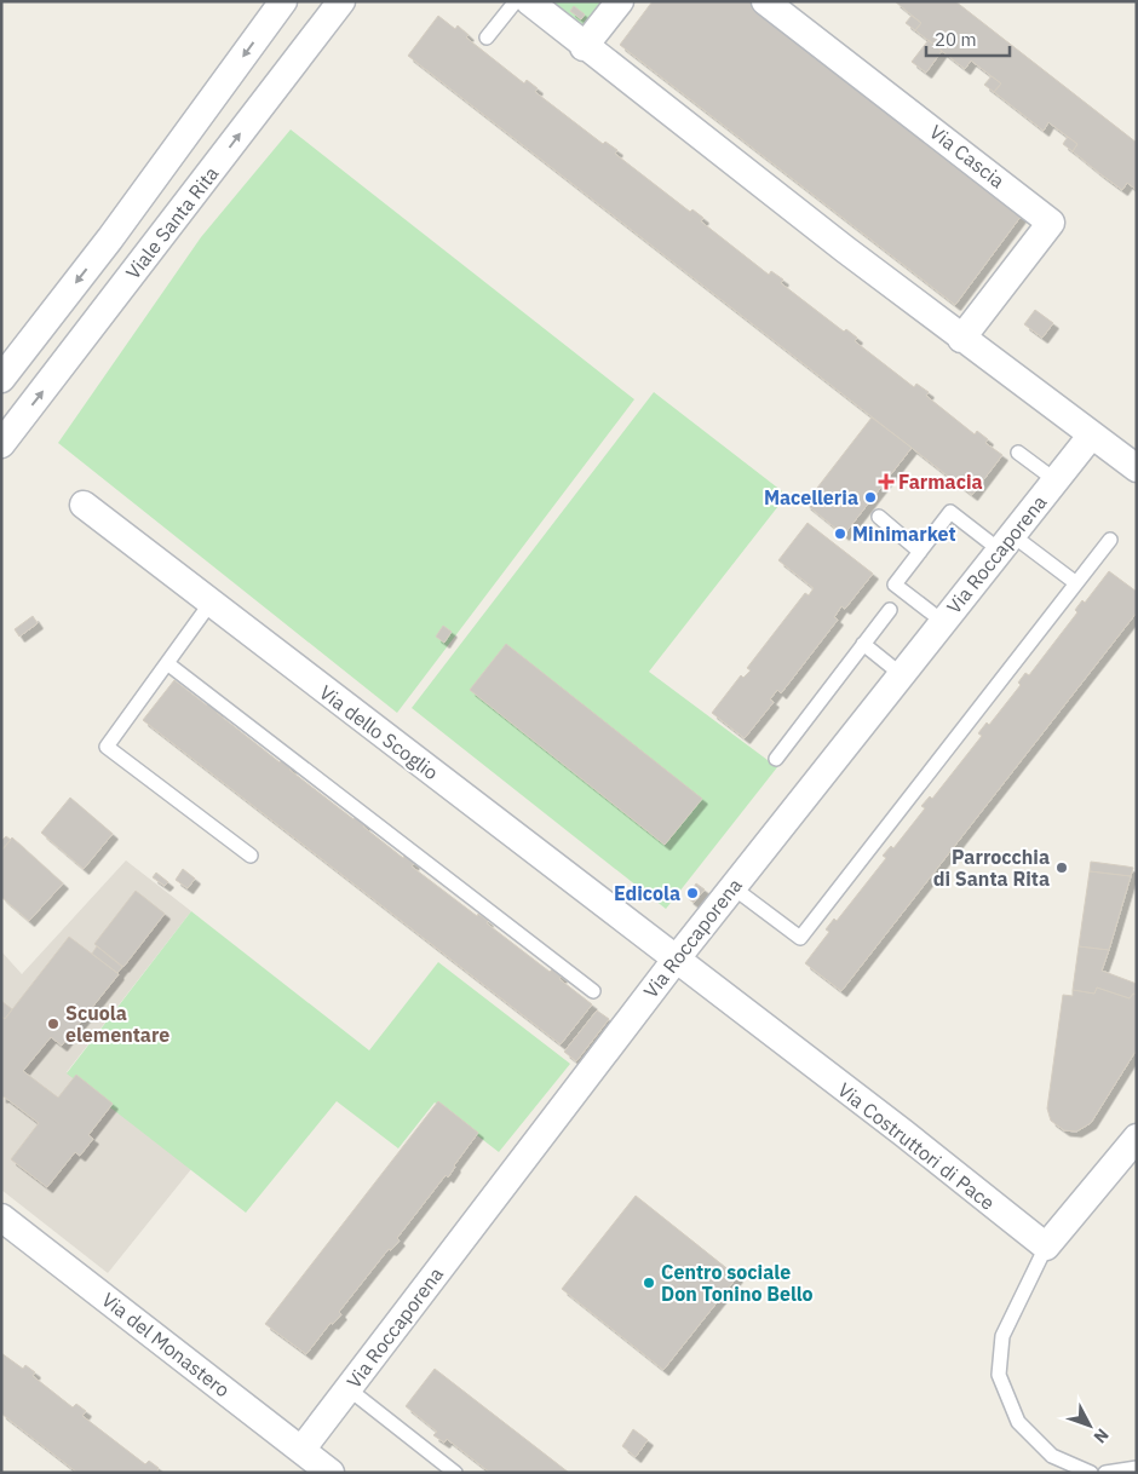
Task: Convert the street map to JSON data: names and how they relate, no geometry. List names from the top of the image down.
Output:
{
  "streets": {
    "street": [
      "Via Cascia",
      "Viale Santa Rita",
      "Via Roccaporena",
      "Via dello Scoglio",
      "Via Costruttori di Pace",
      "Via del Monastero"
    ]
  },
  "crossings": [
    ["Via Roccaporena", "Via dello Scoglio"],
    ["Via Roccaporena", "Via Costruttori di Pace"],
    ["Via Roccaporena", "Via del Monastero"],
    ["Via dello Scoglio", "Via Costruttori di Pace"]
  ],
  "places": {
    "health": ["Farmacia"],
    "other": [
      "Macelleria",
      "Minimarket",
      "Parrocchia di Santa Rita",
      "Edicola",
      "Scuola elementare",
      "Centro sociale Don Tonino Bello"
    ]
  },
  "scale_bar": "20 m",
  "north": "bottom right"
}
